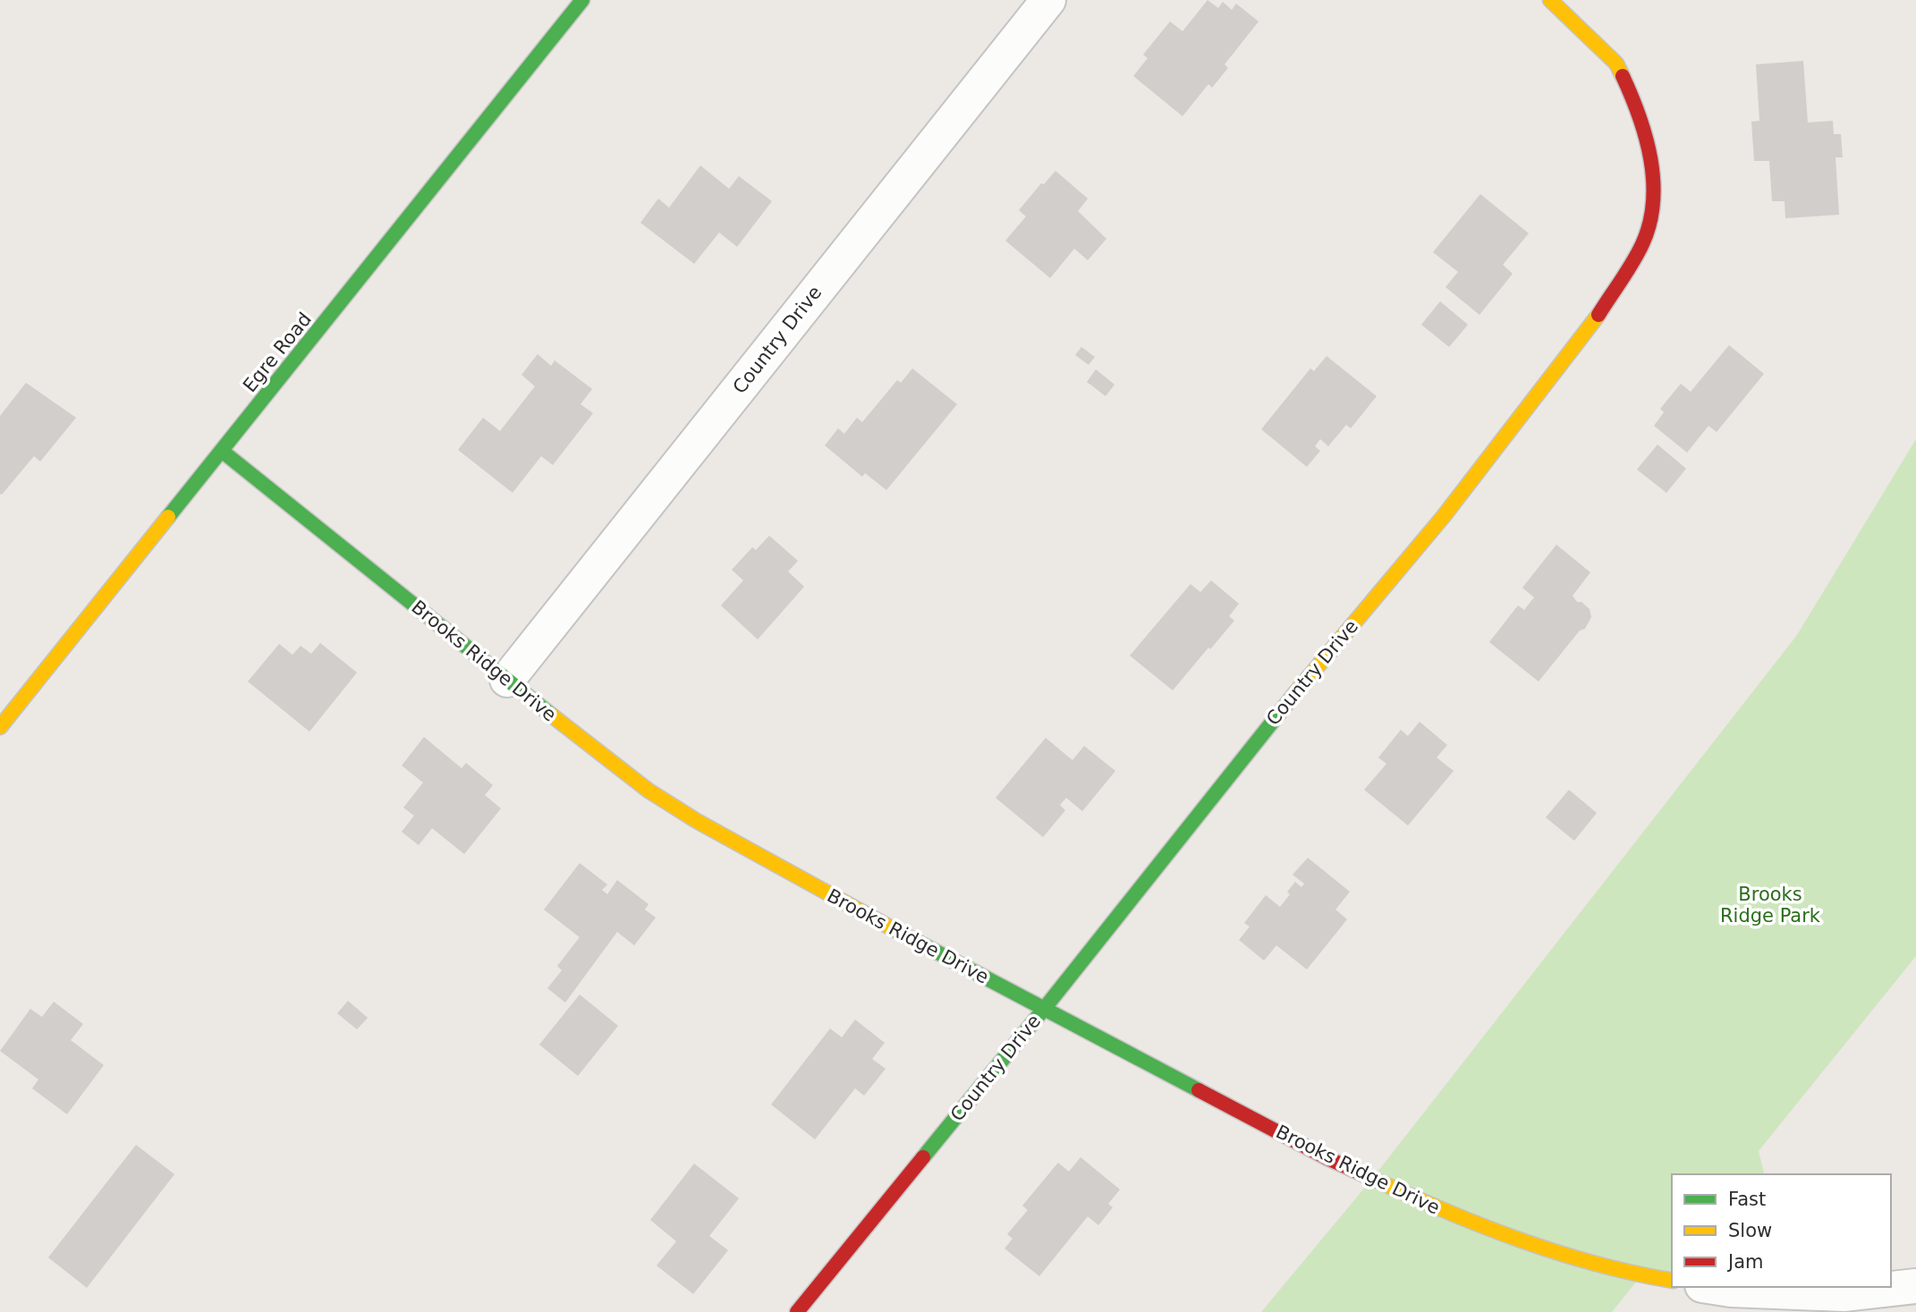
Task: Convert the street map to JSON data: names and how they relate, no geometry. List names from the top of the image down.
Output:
{
  "streets": {
    "street": ["Country Drive", "Egre Road", "Brooks Ridge Drive"]
  },
  "crossings": [
    ["Country Drive", "Brooks Ridge Drive"],
    ["Egre Road", "Brooks Ridge Drive"]
  ],
  "parks": ["Brooks Ridge Park"],
  "legend": ["Fast", "Slow", "Jam"]
}
